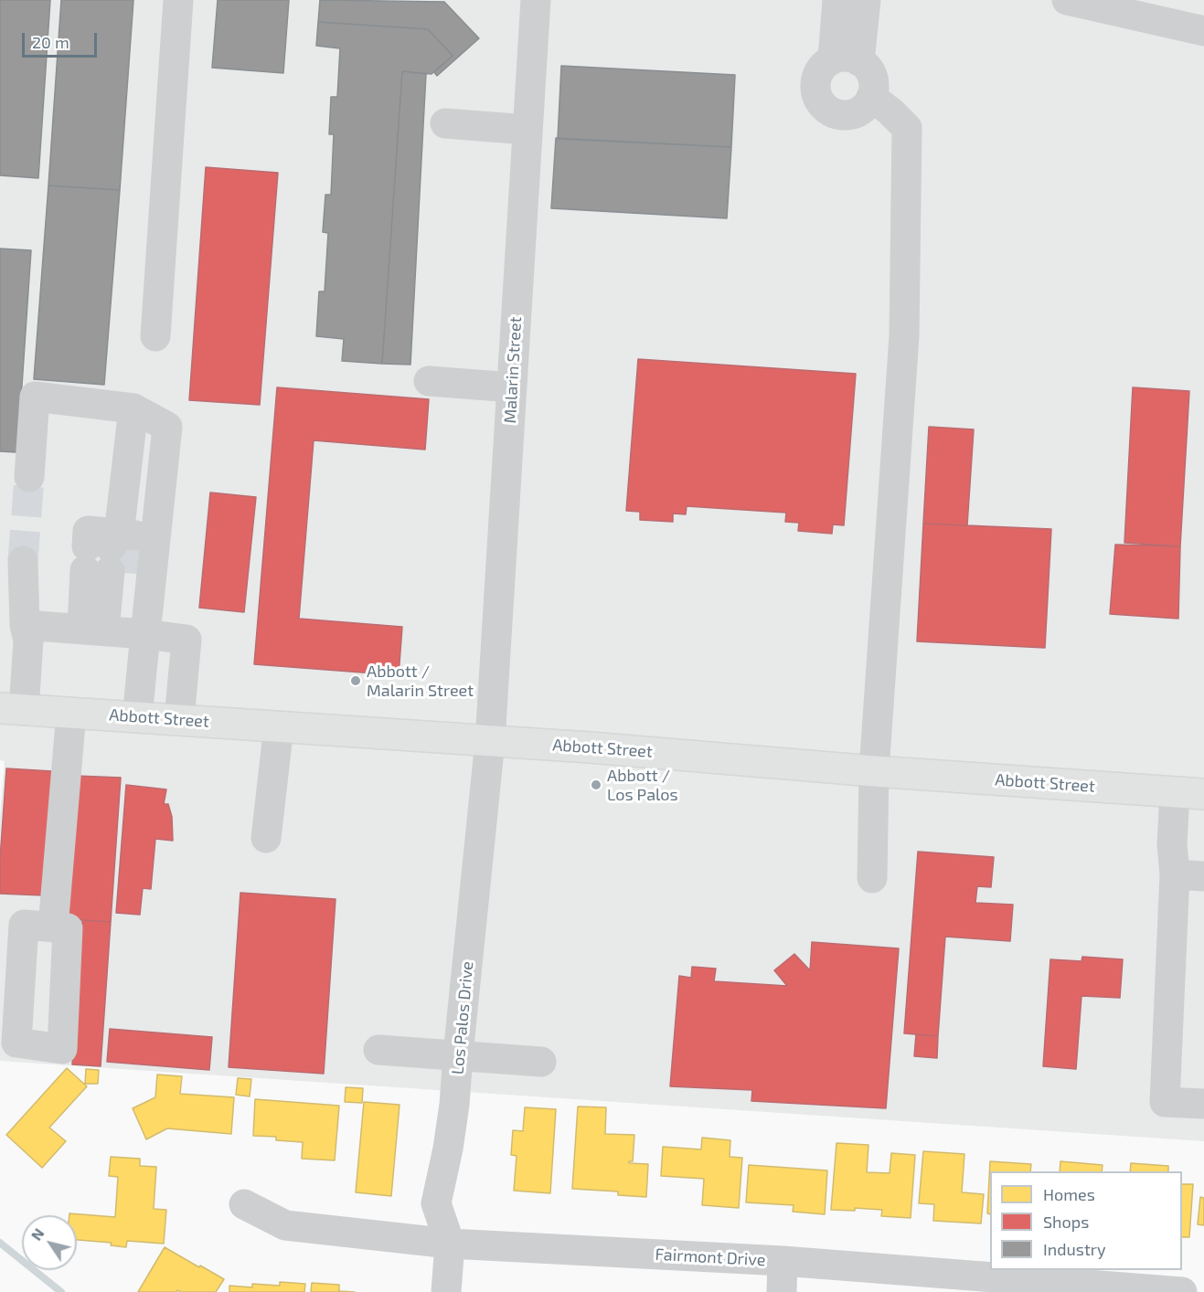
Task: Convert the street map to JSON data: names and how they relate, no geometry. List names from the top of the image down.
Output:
{
  "streets": {
    "main road": ["Abbott Street"],
    "street": ["Malarin Street", "Los Palos Drive", "Fairmont Drive"]
  },
  "crossings": [
    ["Malarin Street", "Abbott Street"],
    ["Malarin Street", "Los Palos Drive"],
    ["Abbott Street", "Los Palos Drive"],
    ["Los Palos Drive", "Fairmont Drive"]
  ],
  "places": ["Abbott / Malarin Street", "Abbott / Los Palos"],
  "legend": ["Homes", "Shops", "Industry"],
  "scale_bar": "20 m",
  "north": "top left"
}
